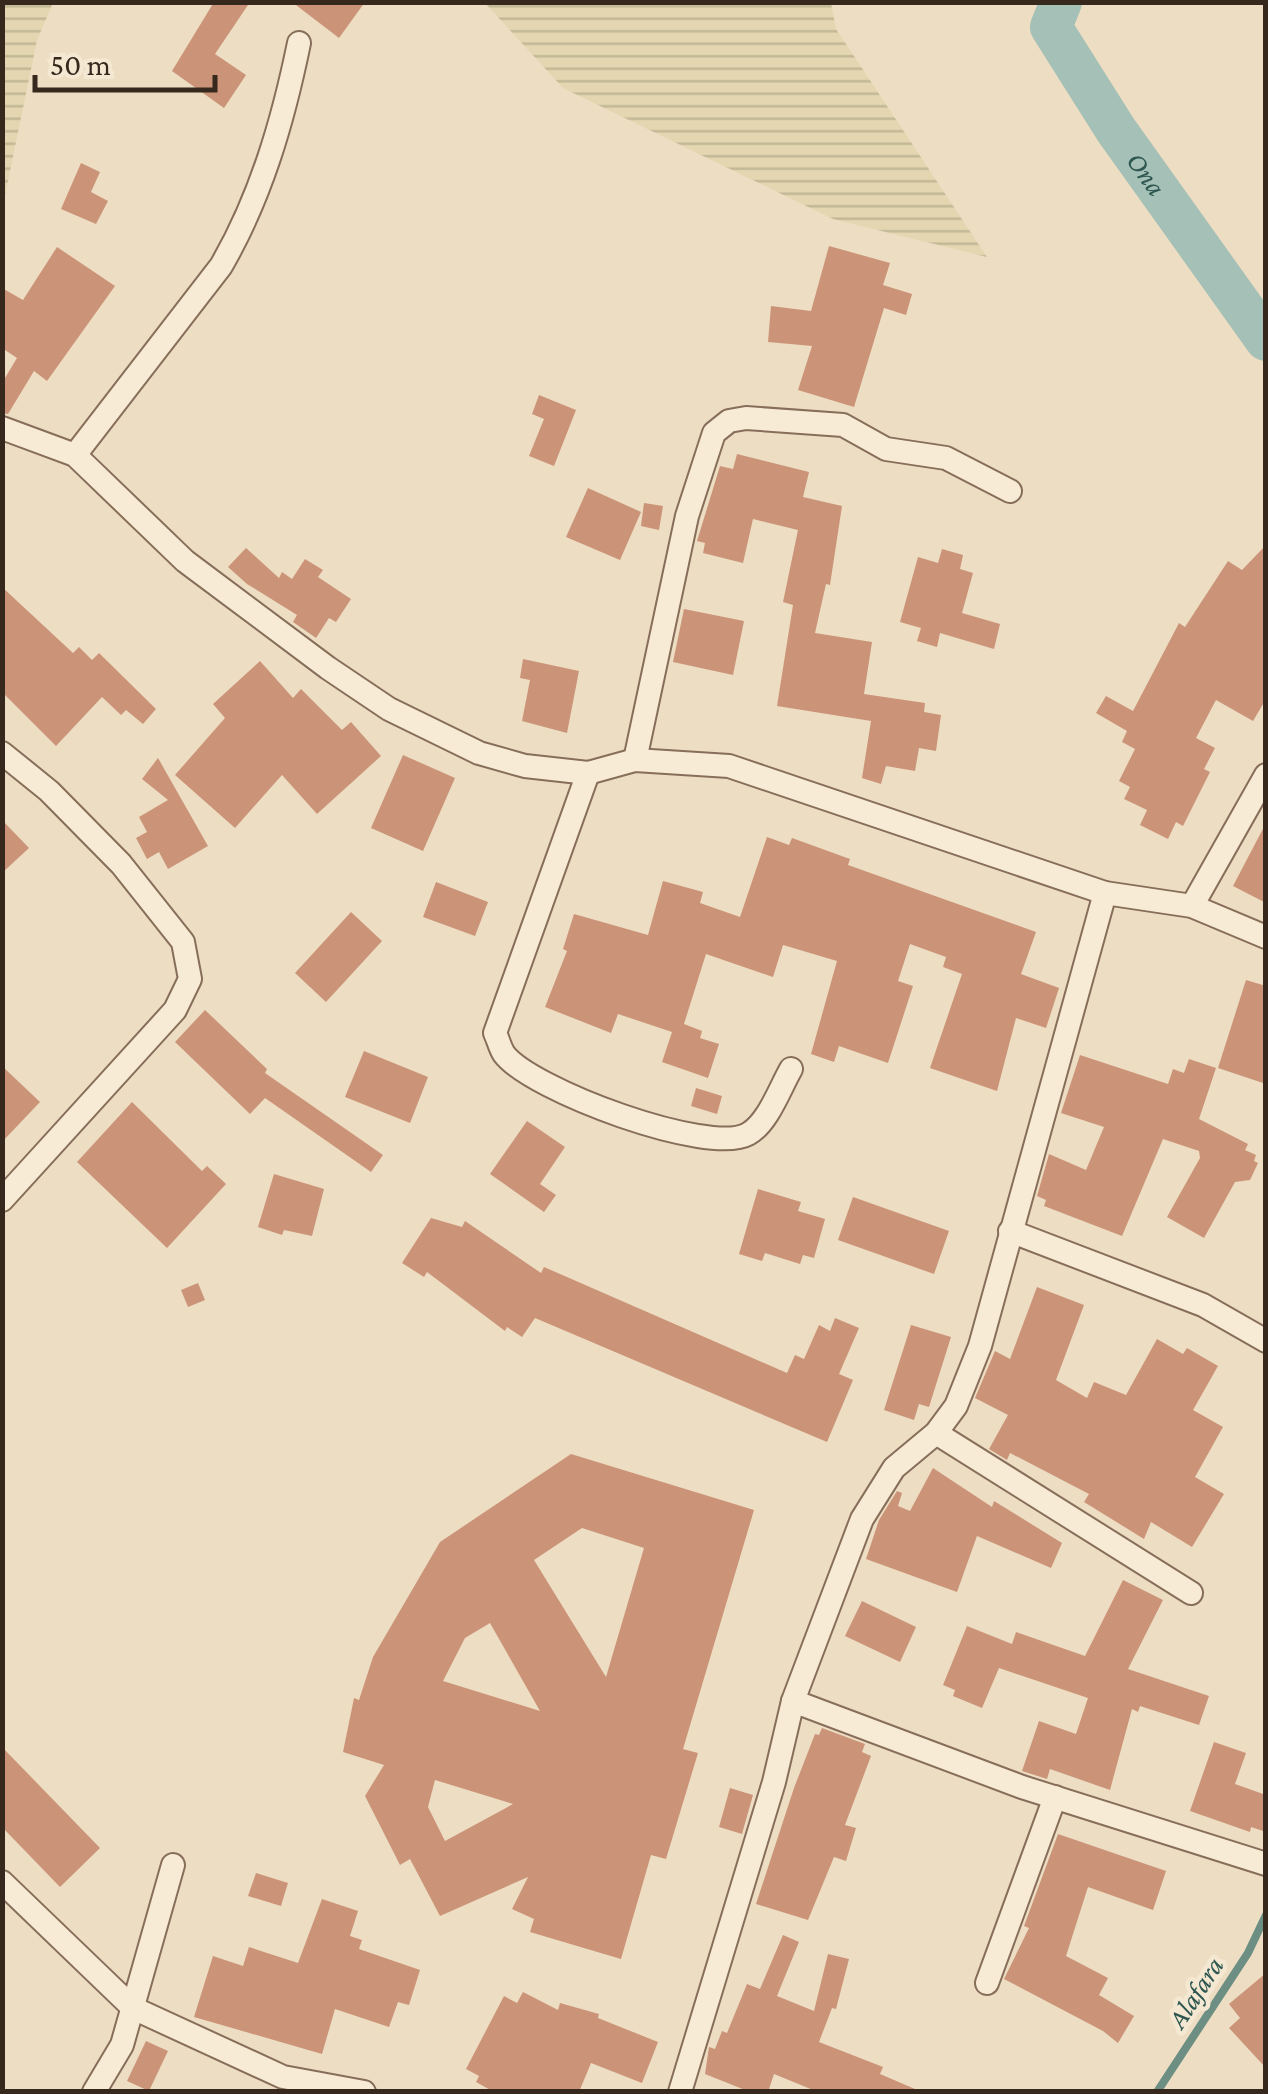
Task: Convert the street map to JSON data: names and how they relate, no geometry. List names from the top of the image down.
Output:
{
  "water": ["Ona", "Alafara"],
  "scale_bar": "50 m"
}
